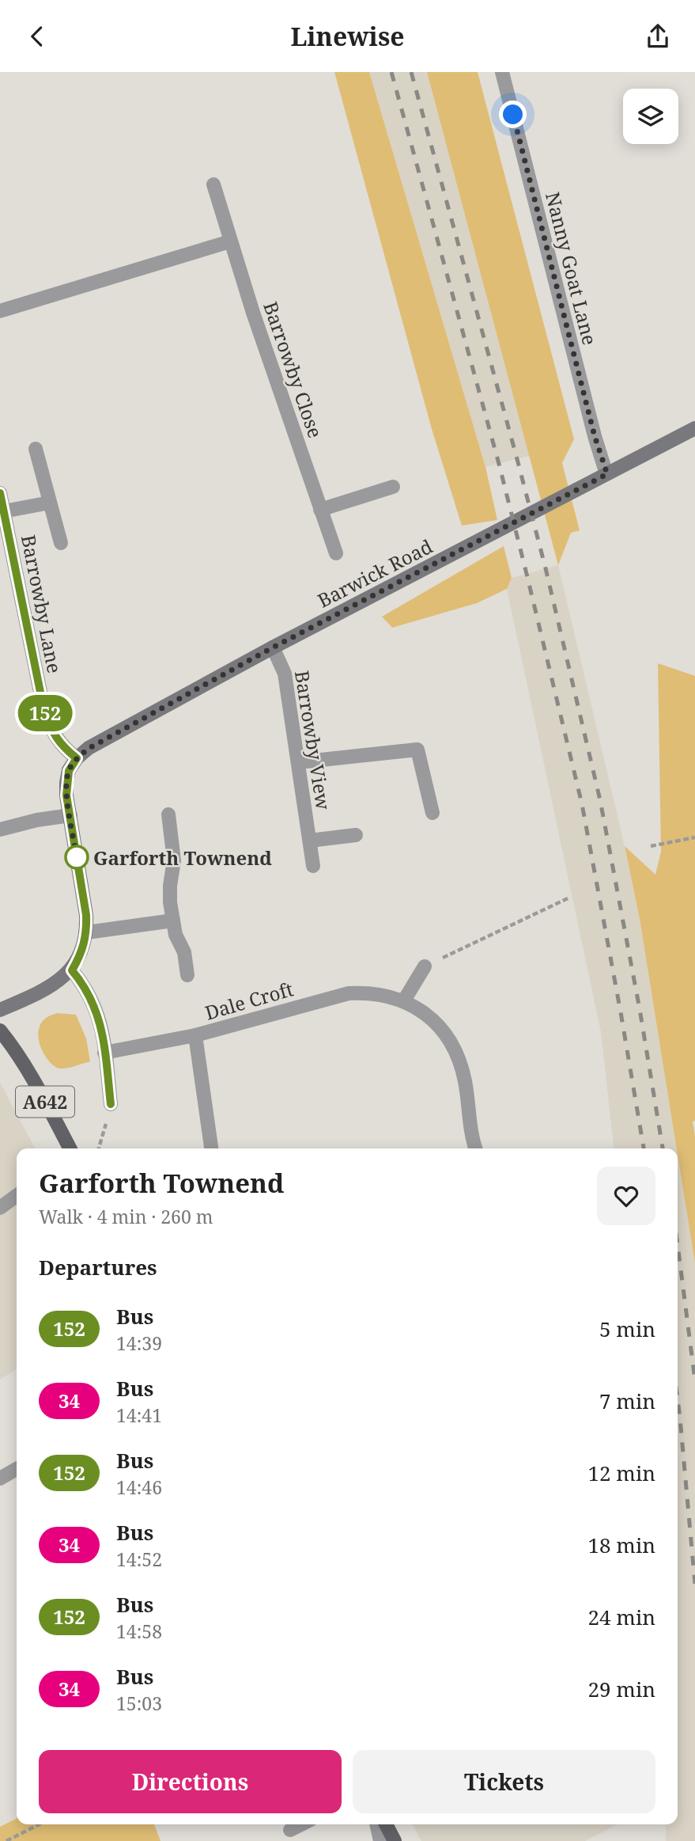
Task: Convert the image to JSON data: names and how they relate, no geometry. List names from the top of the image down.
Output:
{
  "streets": {
    "main road": ["A642"],
    "street": [
      "Nanny Goat Lane",
      "Barrowby Close",
      "Barwick Road",
      "Barrowby Lane",
      "Barrowby View",
      "Dale Croft"
    ]
  },
  "crossings": [
    ["Nanny Goat Lane", "Barwick Road"],
    ["Barwick Road", "Barrowby Lane"],
    ["Barwick Road", "Barrowby View"]
  ],
  "places": ["Garforth Townend"],
  "lines": ["bus line 152"],
  "page": {
    "header": "Linewise",
    "on_map": "152",
    "heading": [
      ["Garforth Townend", "Walk · 4 min · 260 m"],
      "Departures"
    ],
    "list": [
      {
        "mark": "152",
        "name": "Bus",
        "note": "14:39",
        "value": "5 min"
      },
      {
        "mark": "34",
        "name": "Bus",
        "note": "14:41",
        "value": "7 min"
      },
      {
        "mark": "152",
        "name": "Bus",
        "note": "14:46",
        "value": "12 min"
      },
      {
        "mark": "34",
        "name": "Bus",
        "note": "14:52",
        "value": "18 min"
      },
      {
        "mark": "152",
        "name": "Bus",
        "note": "14:58",
        "value": "24 min"
      },
      {
        "mark": "34",
        "name": "Bus",
        "note": "15:03",
        "value": "29 min"
      }
    ],
    "buttons": ["Directions", "Tickets"]
  }
}
